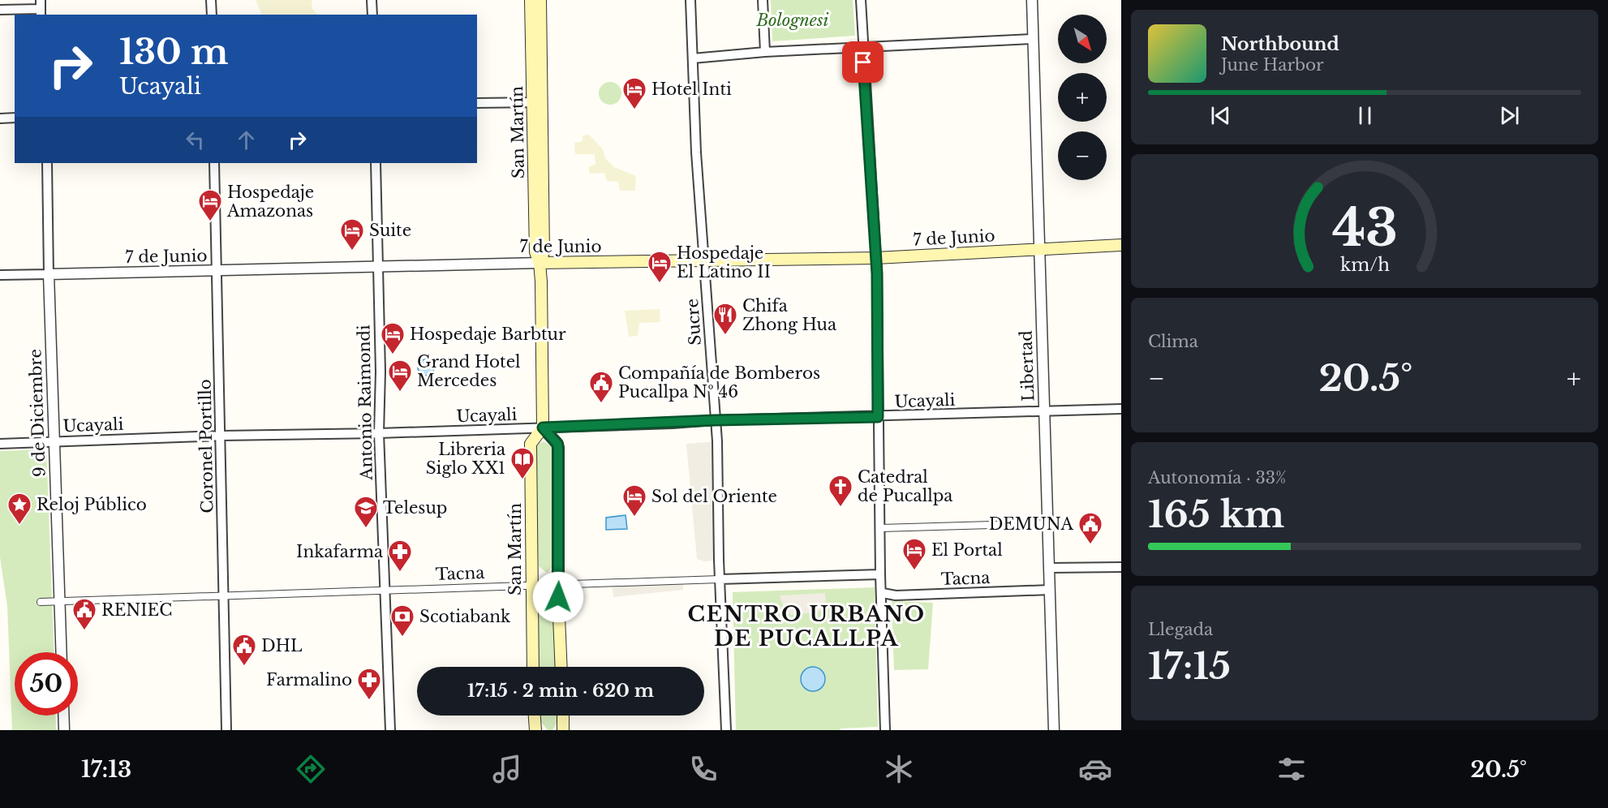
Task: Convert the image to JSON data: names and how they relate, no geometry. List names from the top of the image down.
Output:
{
  "streets": {
    "main road": ["San Martín", "7 de Junio"],
    "street": [
      "Sucre",
      "Libertad",
      "Ucayali",
      "Antonio Raimondi",
      "9 de Diciembre",
      "Coronel Portillo",
      "Tacna"
    ]
  },
  "crossings": [
    ["San Martín", "7 de Junio"],
    ["San Martín", "Ucayali"],
    ["San Martín", "Tacna"],
    ["7 de Junio", "Sucre"],
    ["7 de Junio", "Libertad"],
    ["7 de Junio", "Antonio Raimondi"],
    ["7 de Junio", "9 de Diciembre"],
    ["7 de Junio", "Coronel Portillo"],
    ["Sucre", "Ucayali"],
    ["Sucre", "Tacna"],
    ["Libertad", "Ucayali"],
    ["Libertad", "Tacna"],
    ["Ucayali", "Antonio Raimondi"],
    ["Ucayali", "9 de Diciembre"],
    ["Ucayali", "Coronel Portillo"],
    ["Antonio Raimondi", "Tacna"],
    ["9 de Diciembre", "Tacna"],
    ["Coronel Portillo", "Tacna"]
  ],
  "districts": ["CENTRO URBANO DE PUCALLPA"],
  "parks": ["Bolognesi"],
  "places": {
    "hotel": [
      "Hotel Inti",
      "Hospedaje Amazonas",
      "Suite",
      "Hospedaje El Latino II",
      "Hospedaje Barbtur",
      "Grand Hotel Mercedes",
      "Sol del Oriente",
      "El Portal"
    ],
    "restaurant": ["Chifa Zhong Hua"],
    "public building": [
      "Compañía de Bomberos Pucallpa Nº 46",
      "DEMUNA",
      "RENIEC",
      "DHL"
    ],
    "library": ["Libreria Siglo XX1"],
    "church": ["Catedral de Pucallpa"],
    "place": ["Reloj Público"],
    "school or university": ["Telesup"],
    "pharmacy": ["Inkafarma", "Farmalino"],
    "bank": ["Scotiabank"]
  },
  "north": "bottom right",
  "page": {
    "map_buttons": ["+", "−"],
    "turn": ["130 m", "Ucayali"],
    "song": ["Northbound", "June Harbor"],
    "tile": [
      "Clima",
      ["Autonomía · 33%", "165 km"],
      ["Llegada", "17:15"]
    ],
    "heat": ["−", "20.5°", "+"],
    "limit": "50",
    "trip": "17:15 · 2 min · 620 m",
    "tabs": ["17:13", "20.5°"],
    "gauge": ["43", "km/h"]
  }
}
